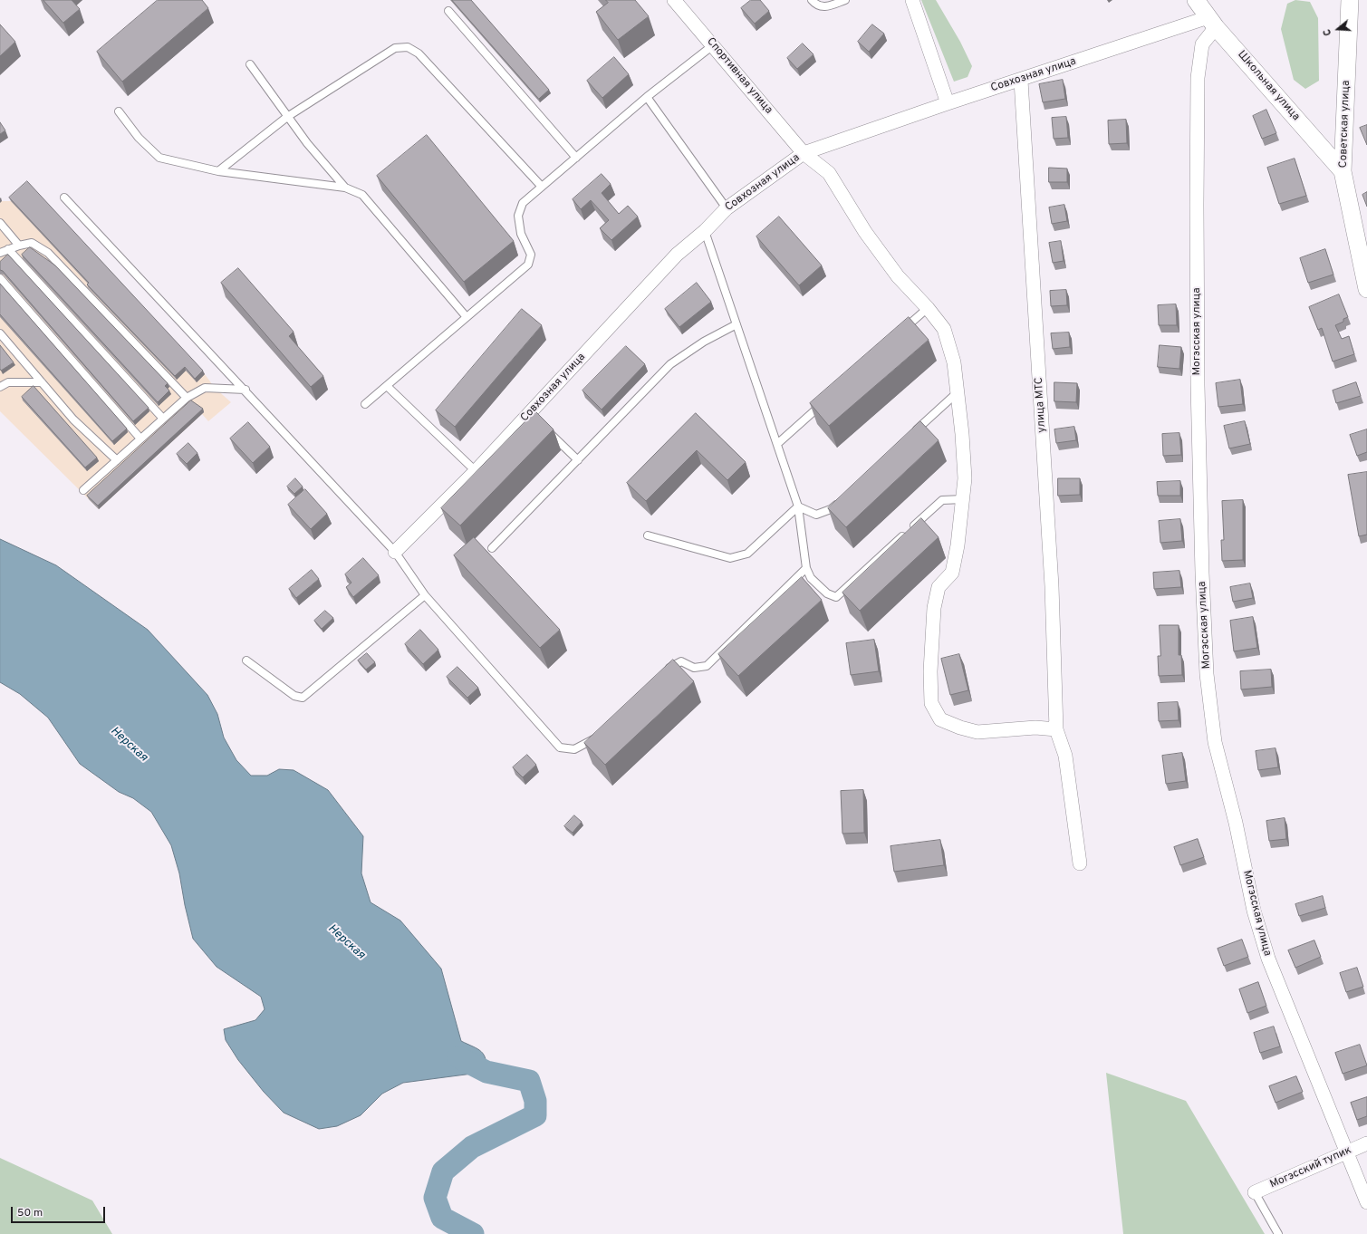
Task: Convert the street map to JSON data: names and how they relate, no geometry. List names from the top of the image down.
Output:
{
  "streets": {
    "street": [
      "Совхозная улица",
      "Спортивная улица",
      "Школьная улица",
      "Советская улица",
      "Могэсская улица",
      "улица МТС",
      "Могэсский тупик"
    ]
  },
  "crossings": [
    ["Совхозная улица", "Спортивная улица"],
    ["Совхозная улица", "Школьная улица"],
    ["Совхозная улица", "Могэсская улица"],
    ["Совхозная улица", "улица МТС"],
    ["Спортивная улица", "улица МТС"],
    ["Школьная улица", "Советская улица"],
    ["Школьная улица", "Могэсская улица"],
    ["Могэсская улица", "Могэсский тупик"]
  ],
  "water": ["Нерская"],
  "scale_bar": "50 m",
  "north": "left"
}
